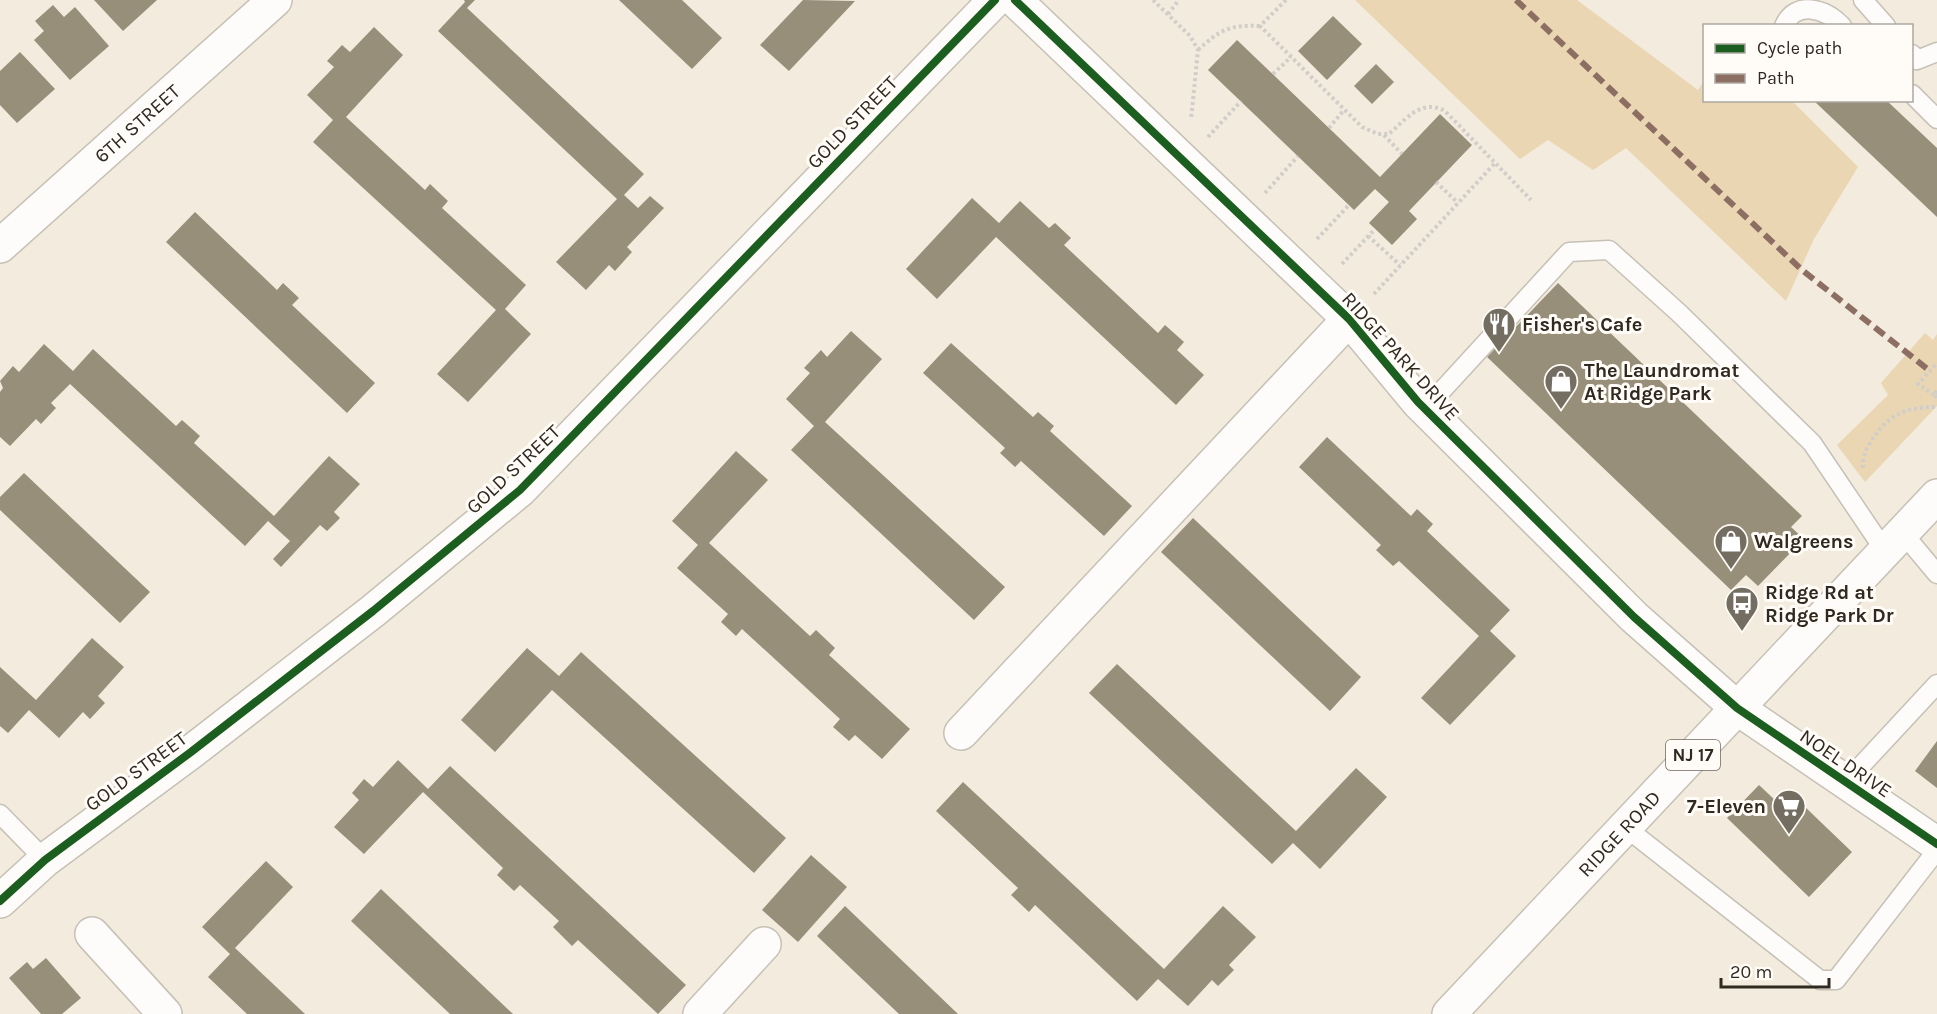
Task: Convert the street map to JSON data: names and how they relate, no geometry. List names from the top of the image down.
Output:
{
  "streets": {
    "street": [
      "GOLD STREET",
      "6TH STREET",
      "RIDGE PARK DRIVE",
      "NJ 17",
      "NOEL DRIVE",
      "RIDGE ROAD"
    ]
  },
  "crossings": [
    ["RIDGE PARK DRIVE", "NOEL DRIVE"],
    ["RIDGE PARK DRIVE", "RIDGE ROAD"],
    ["NOEL DRIVE", "RIDGE ROAD"]
  ],
  "places": {
    "restaurant": ["Fisher's Cafe"],
    "shop": ["The Laundromat At Ridge Park", "Walgreens"],
    "bus stop": ["Ridge Rd at Ridge Park Dr"],
    "supermarket": ["7-Eleven"]
  },
  "legend": ["Cycle path", "Path"],
  "scale_bar": "20 m"
}
